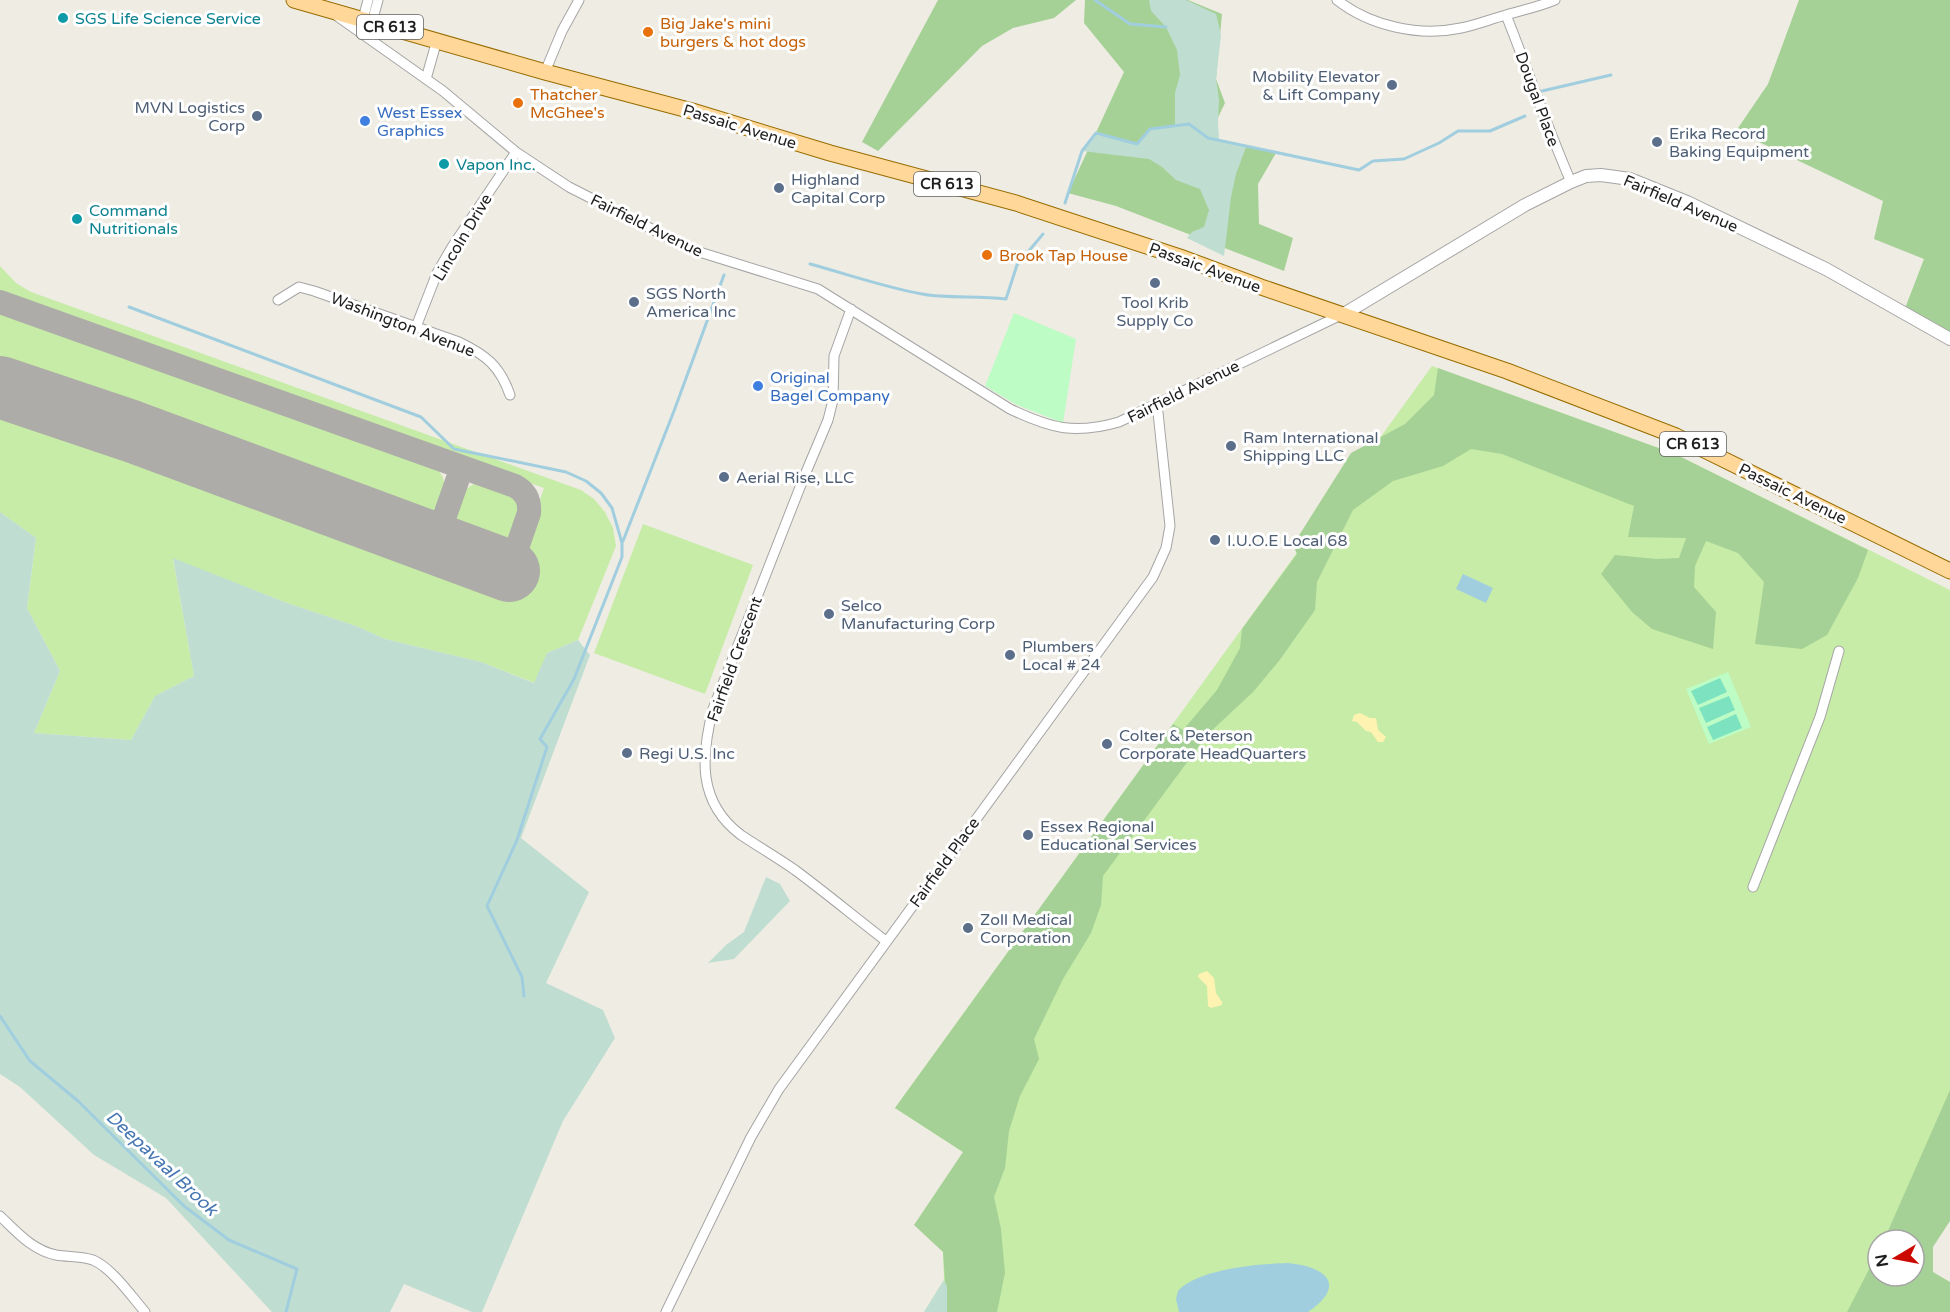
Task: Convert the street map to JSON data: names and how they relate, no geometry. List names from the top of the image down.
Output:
{
  "streets": {
    "main road": ["CR 613", "Passaic Avenue"],
    "street": [
      "Dougal Place",
      "Fairfield Avenue",
      "Lincoln Drive",
      "Washington Avenue",
      "Fairfield Crescent",
      "Fairfield Place"
    ]
  },
  "crossings": [
    ["Dougal Place", "Fairfield Avenue"],
    ["Passaic Avenue", "Fairfield Avenue"],
    ["Fairfield Avenue", "Lincoln Drive"],
    ["Fairfield Avenue", "Fairfield Crescent"],
    ["Fairfield Avenue", "Fairfield Place"],
    ["Lincoln Drive", "Washington Avenue"],
    ["Fairfield Crescent", "Fairfield Place"]
  ],
  "water": ["Deepavaal Brook"],
  "places": [
    "SGS Life Science Service",
    "Big Jake's mini burgers & hot dogs",
    "Mobility Elevator & Lift Company",
    "Thatcher McGhee's",
    "MVN Logistics Corp",
    "West Essex Graphics",
    "Erika Record Baking Equipment",
    "Vapon Inc.",
    "Highland Capital Corp",
    "Command Nutritionals",
    "Brook Tap House",
    "Tool Krib Supply Co",
    "SGS North America Inc",
    "Original Bagel Company",
    "Ram International Shipping LLC",
    "Aerial Rise, LLC",
    "I.U.O.E Local 68",
    "Selco Manufacturing Corp",
    "Plumbers Local # 24",
    "Colter & Peterson Corporate HeadQuarters",
    "Regi U.S. Inc",
    "Essex Regional Educational Services",
    "Zoll Medical Corporation"
  ],
  "north": "left"
}
